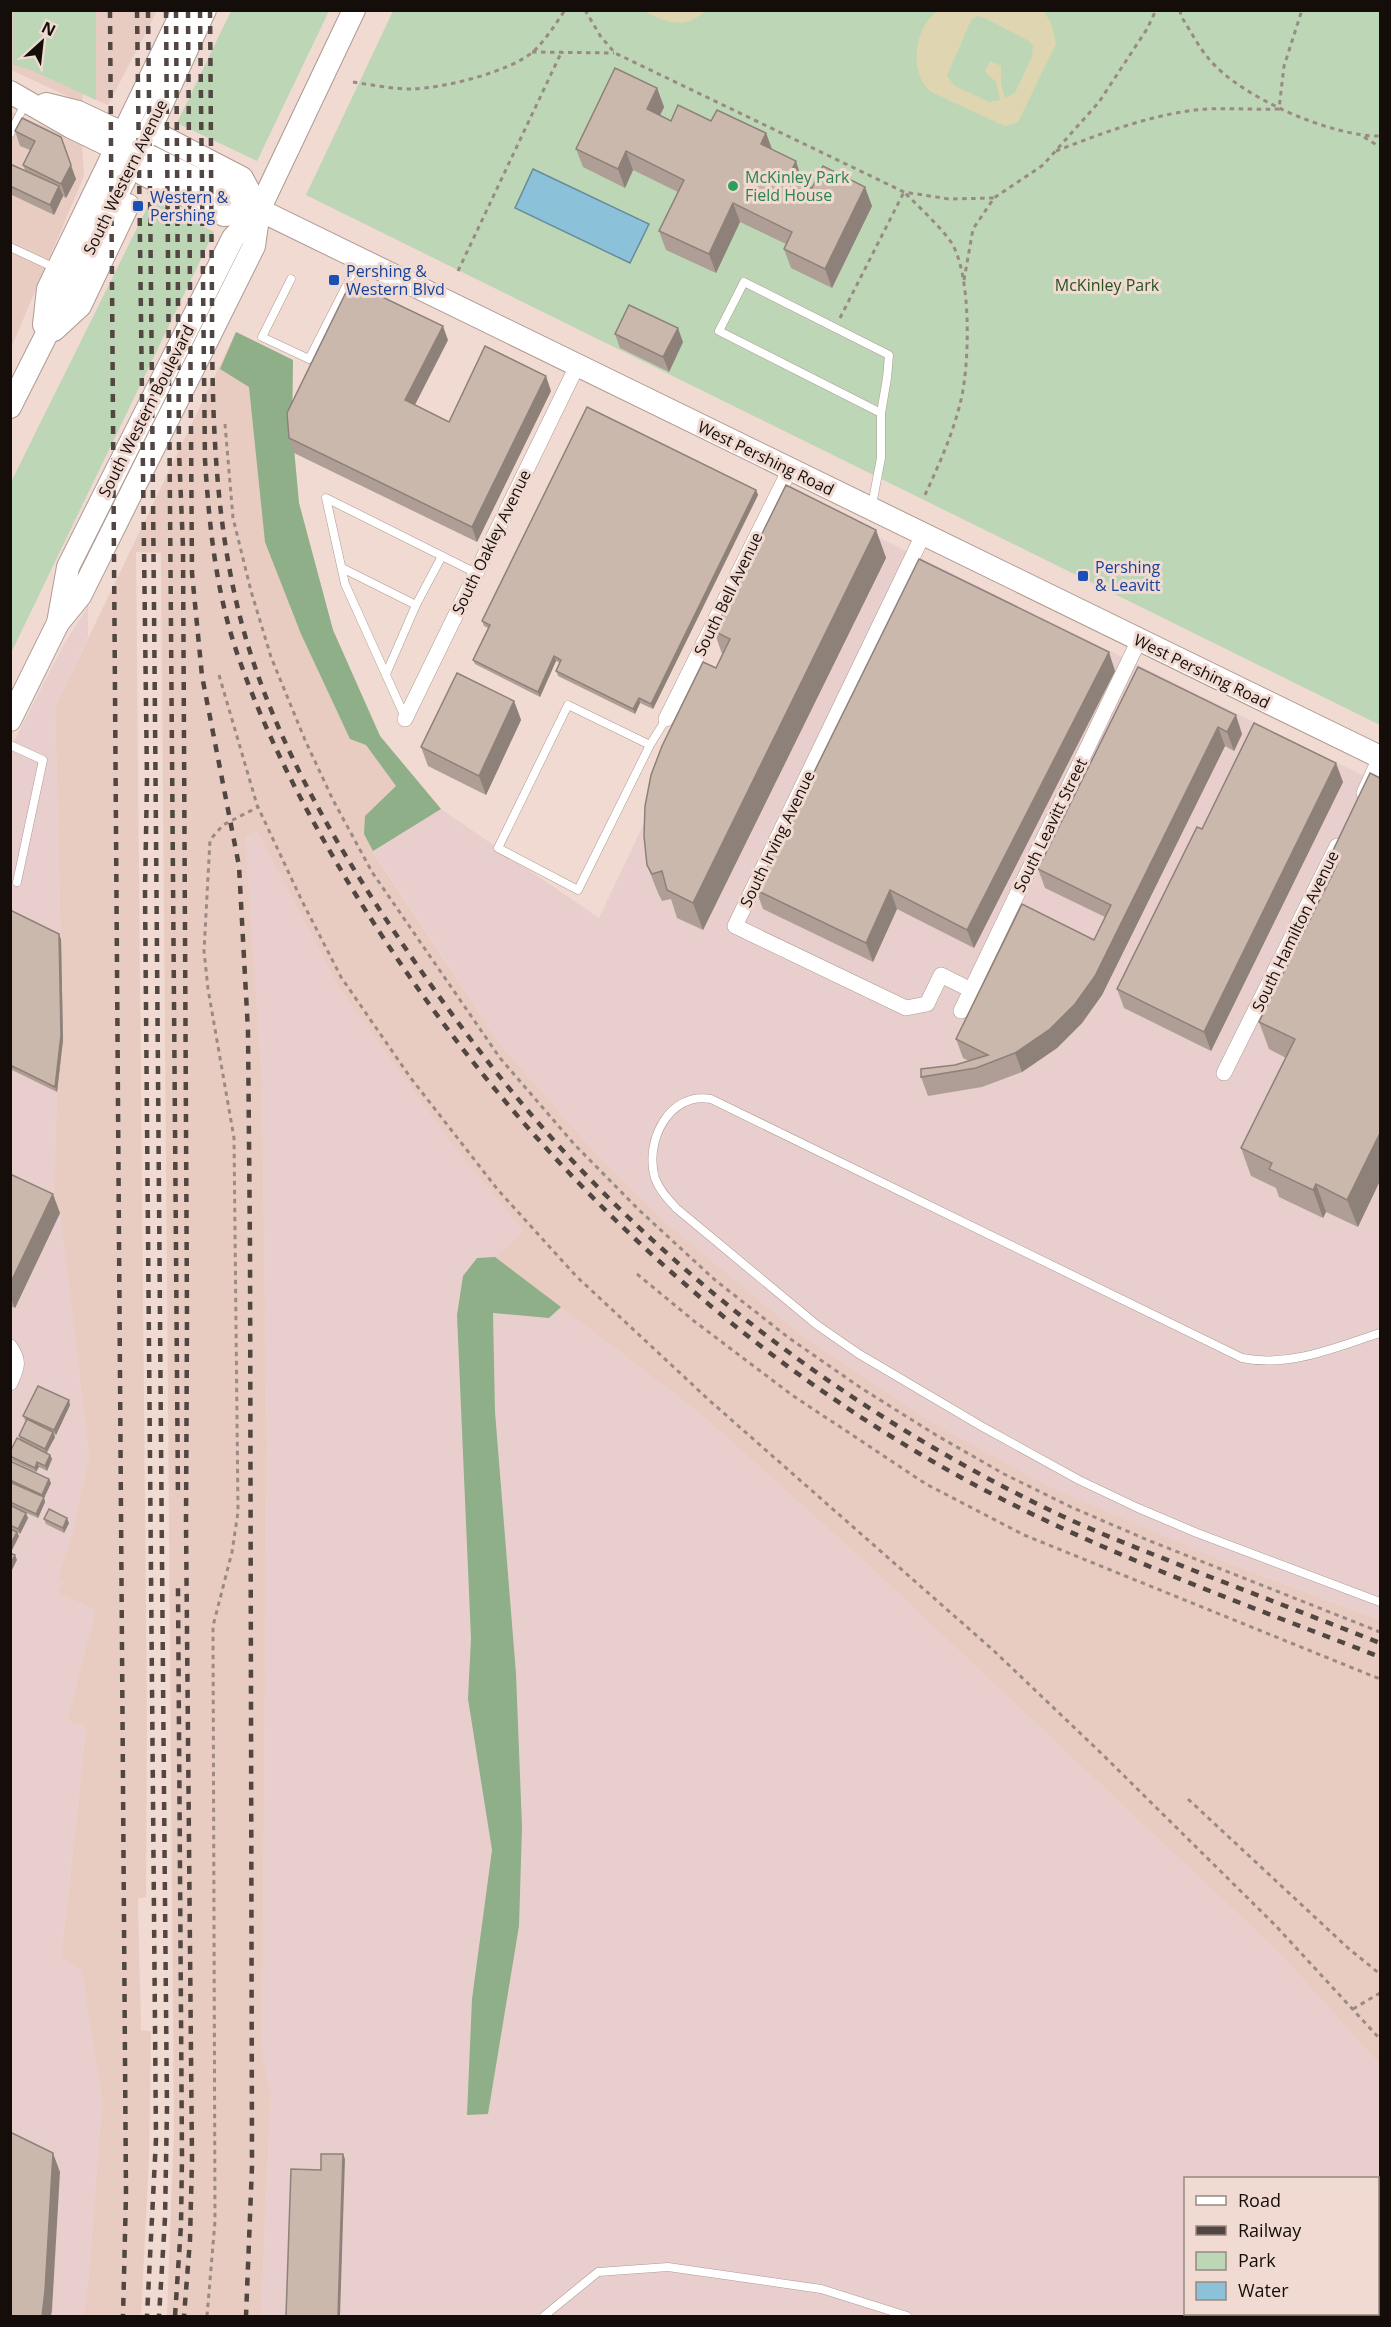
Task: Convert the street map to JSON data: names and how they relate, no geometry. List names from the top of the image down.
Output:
{
  "streets": {
    "main road": ["South Western Avenue", "South Western Boulevard", "West Pershing Road"],
    "street": [
      "South Oakley Avenue",
      "South Bell Avenue",
      "South Leavitt Street",
      "South Irving Avenue",
      "South Hamilton Avenue"
    ]
  },
  "crossings": [
    ["South Western Boulevard", "West Pershing Road"],
    ["West Pershing Road", "South Oakley Avenue"],
    ["West Pershing Road", "South Bell Avenue"],
    ["West Pershing Road", "South Leavitt Street"],
    ["West Pershing Road", "South Irving Avenue"],
    ["South Leavitt Street", "South Irving Avenue"]
  ],
  "parks": ["McKinley Park"],
  "places": {
    "other": ["McKinley Park Field House"],
    "transit": ["Western & Pershing", "Pershing & Western Blvd", "Pershing & Leavitt"]
  },
  "legend": [
    "Road",
    "Railway",
    "Park",
    "Water"
  ],
  "north": "top right"
}
